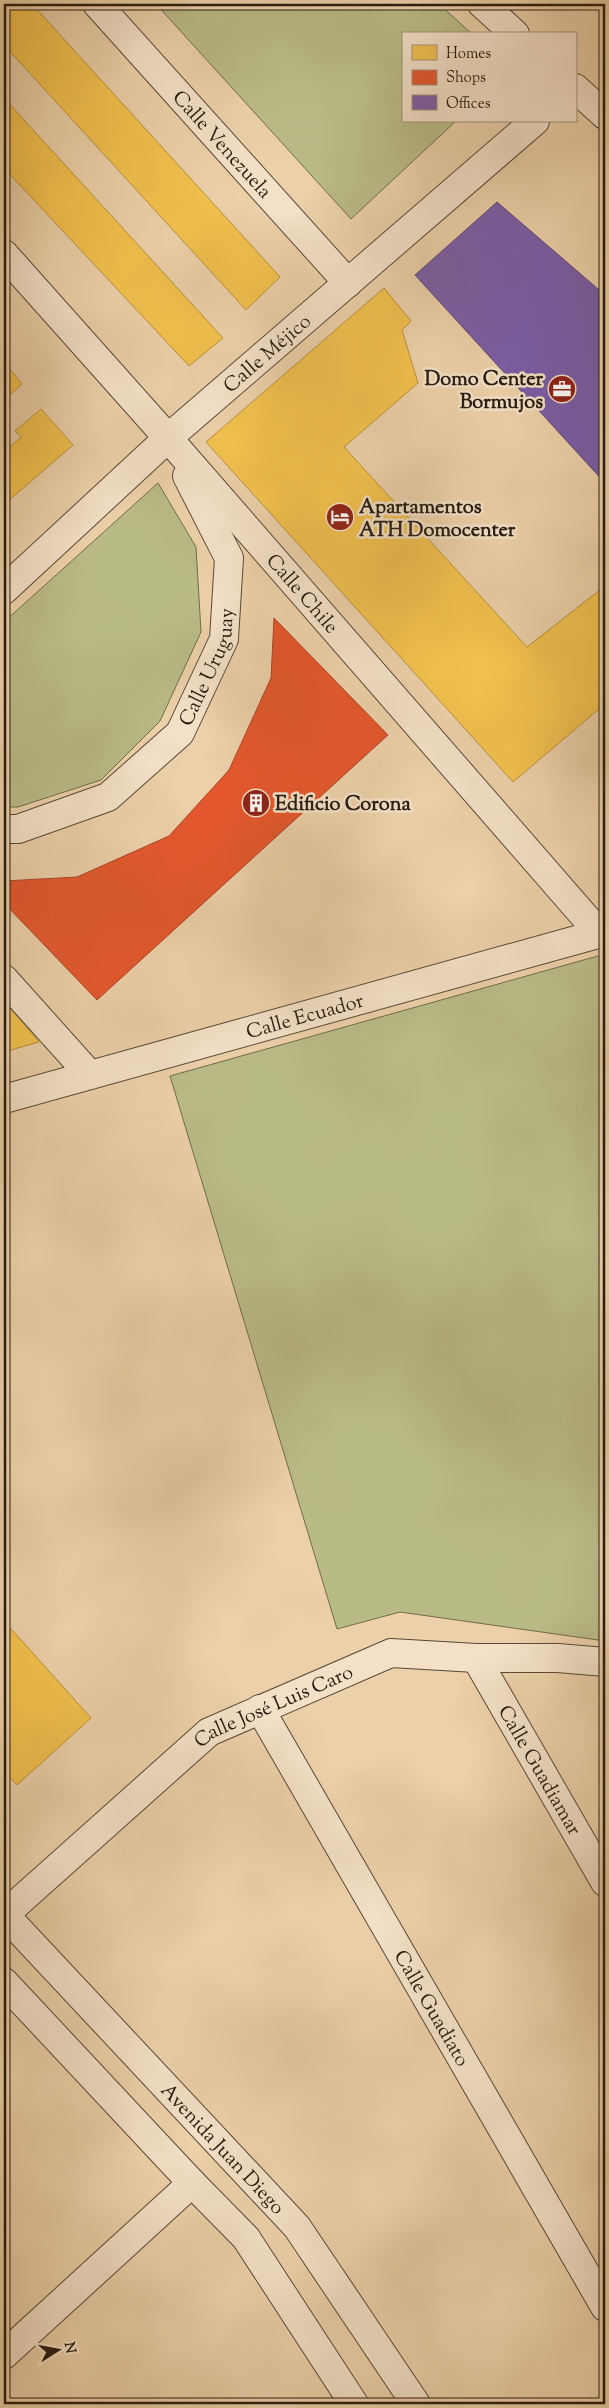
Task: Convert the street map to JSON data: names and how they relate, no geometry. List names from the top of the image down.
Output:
{
  "streets": {
    "street": [
      "Calle Venezuela",
      "Calle Méjico",
      "Calle Chile",
      "Calle Uruguay",
      "Calle Ecuador",
      "Calle José Luis Caro",
      "Calle Guadiamar",
      "Calle Guadiato",
      "Avenida Juan Diego"
    ]
  },
  "crossings": [
    ["Calle Venezuela", "Calle Méjico"],
    ["Calle Méjico", "Calle Chile"],
    ["Calle Méjico", "Calle Uruguay"],
    ["Calle Chile", "Calle Uruguay"],
    ["Calle Chile", "Calle Ecuador"],
    ["Calle José Luis Caro", "Calle Guadiamar"],
    ["Calle José Luis Caro", "Calle Guadiato"],
    ["Calle José Luis Caro", "Avenida Juan Diego"]
  ],
  "places": {
    "office": ["Domo Center Bormujos"],
    "hotel": ["Apartamentos ATH Domocenter"],
    "building": ["Edificio Corona"]
  },
  "legend": ["Homes", "Shops", "Offices"],
  "north": "right"
}
